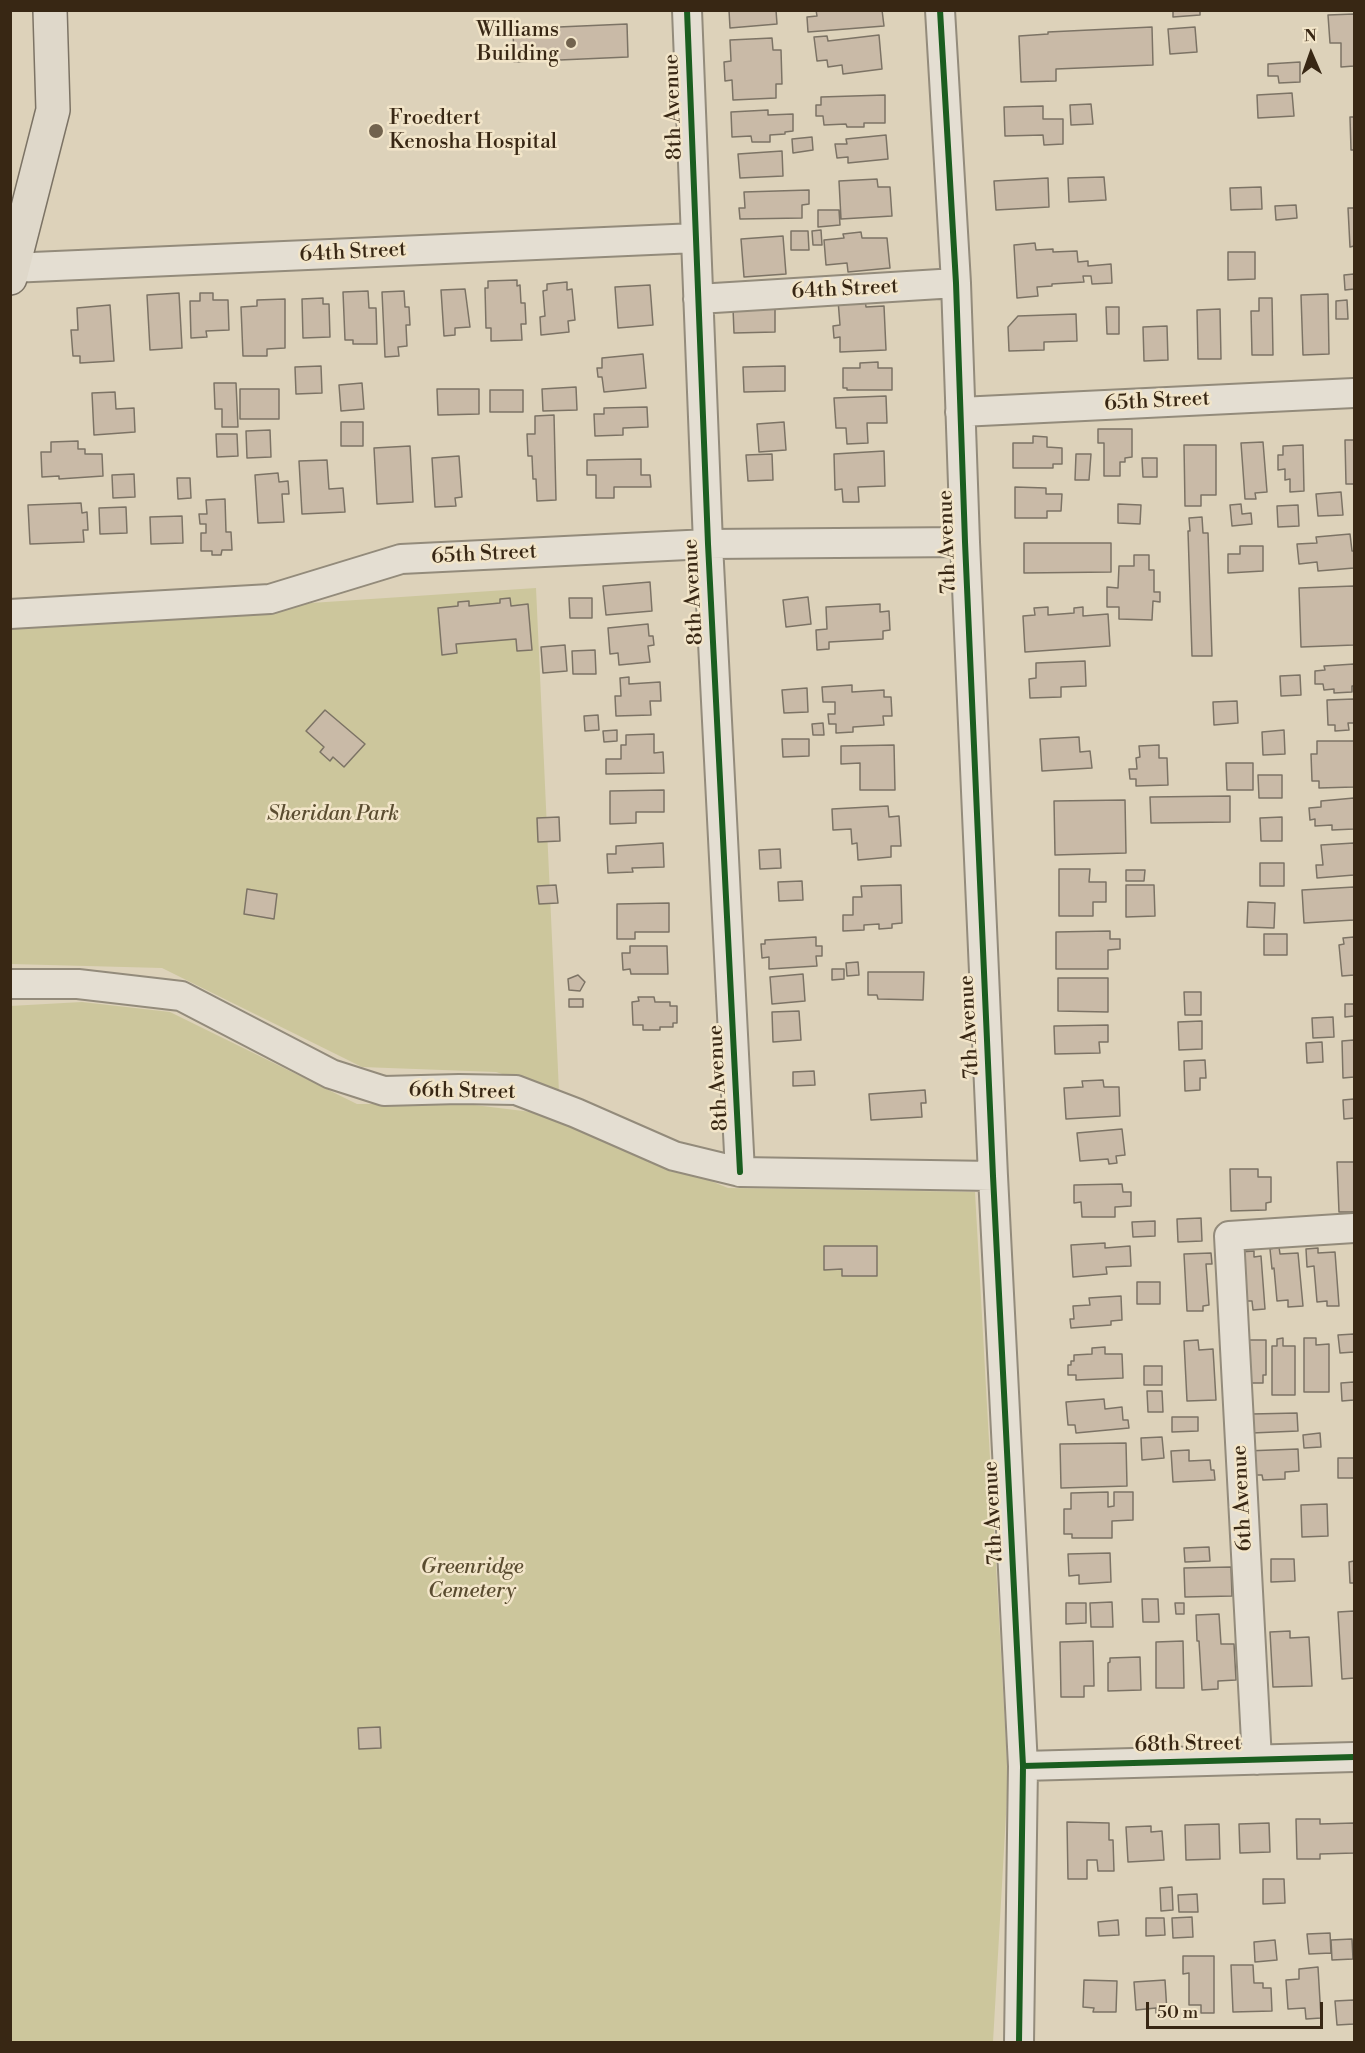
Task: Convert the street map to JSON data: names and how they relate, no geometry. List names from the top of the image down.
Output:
{
  "streets": {
    "street": [
      "8th Avenue",
      "64th Street",
      "65th Street",
      "7th Avenue",
      "66th Street",
      "6th Avenue",
      "68th Street"
    ]
  },
  "crossings": [
    ["8th Avenue", "64th Street"],
    ["8th Avenue", "65th Street"],
    ["8th Avenue", "66th Street"],
    ["64th Street", "7th Avenue"],
    ["65th Street", "7th Avenue"],
    ["7th Avenue", "66th Street"],
    ["7th Avenue", "68th Street"],
    ["6th Avenue", "68th Street"]
  ],
  "parks": ["Sheridan Park", "Greenridge Cemetery"],
  "places": ["Williams Building", "Froedtert Kenosha Hospital"],
  "scale_bar": "50 m",
  "north": "top"
}
